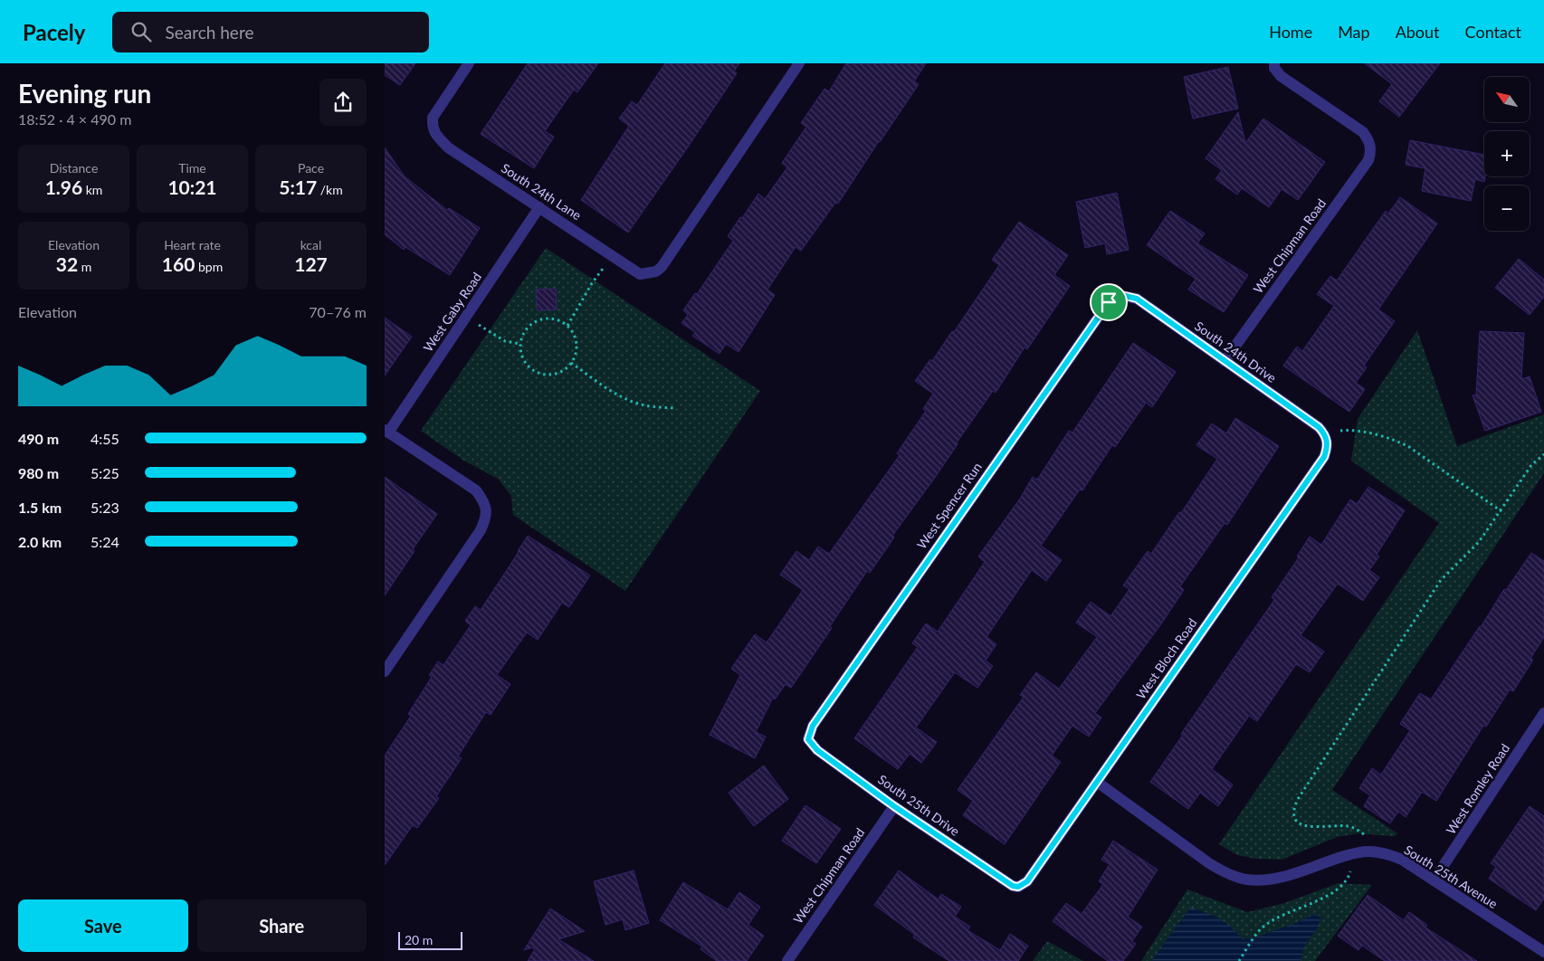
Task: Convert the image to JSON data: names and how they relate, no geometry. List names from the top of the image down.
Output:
{
  "streets": {
    "street": [
      "South 24th Lane",
      "West Chipman Road",
      "West Gaby Road",
      "South 24th Drive",
      "West Spencer Run",
      "West Bloch Road",
      "West Romley Road",
      "South 25th Drive",
      "South 25th Avenue"
    ]
  },
  "crossings": [
    ["South 24th Lane", "West Gaby Road"],
    ["West Chipman Road", "South 24th Drive"],
    ["West Chipman Road", "South 25th Drive"],
    ["South 24th Drive", "West Spencer Run"],
    ["South 24th Drive", "West Bloch Road"],
    ["West Spencer Run", "South 25th Drive"],
    ["West Bloch Road", "South 25th Drive"],
    ["West Bloch Road", "South 25th Avenue"],
    ["West Romley Road", "South 25th Avenue"]
  ],
  "scale_bar": "20 m",
  "north": "top left",
  "page": {
    "header": "Pacely",
    "search": "Search here",
    "nav": [
      "Home",
      "Map",
      "About",
      "Contact"
    ],
    "heading": ["Evening run", "18:52 · 4 × 490 m"],
    "map_buttons": ["+", "−"],
    "stats": [
      ["Distance", "1.96 km"],
      ["Time", "10:21"],
      ["Pace", "5:17 /km"],
      ["Elevation", "32 m"],
      ["Heart rate", "160 bpm"],
      ["kcal", "127"]
    ],
    "chart": ["Elevation", "70–76 m"],
    "list": [
      {
        "name": "490 m",
        "note": "4:55"
      },
      {
        "name": "980 m",
        "note": "5:25"
      },
      {
        "name": "1.5 km",
        "note": "5:23"
      },
      {
        "name": "2.0 km",
        "note": "5:24"
      }
    ],
    "buttons": ["Save", "Share"],
    "scale": "20 m"
  }
}
